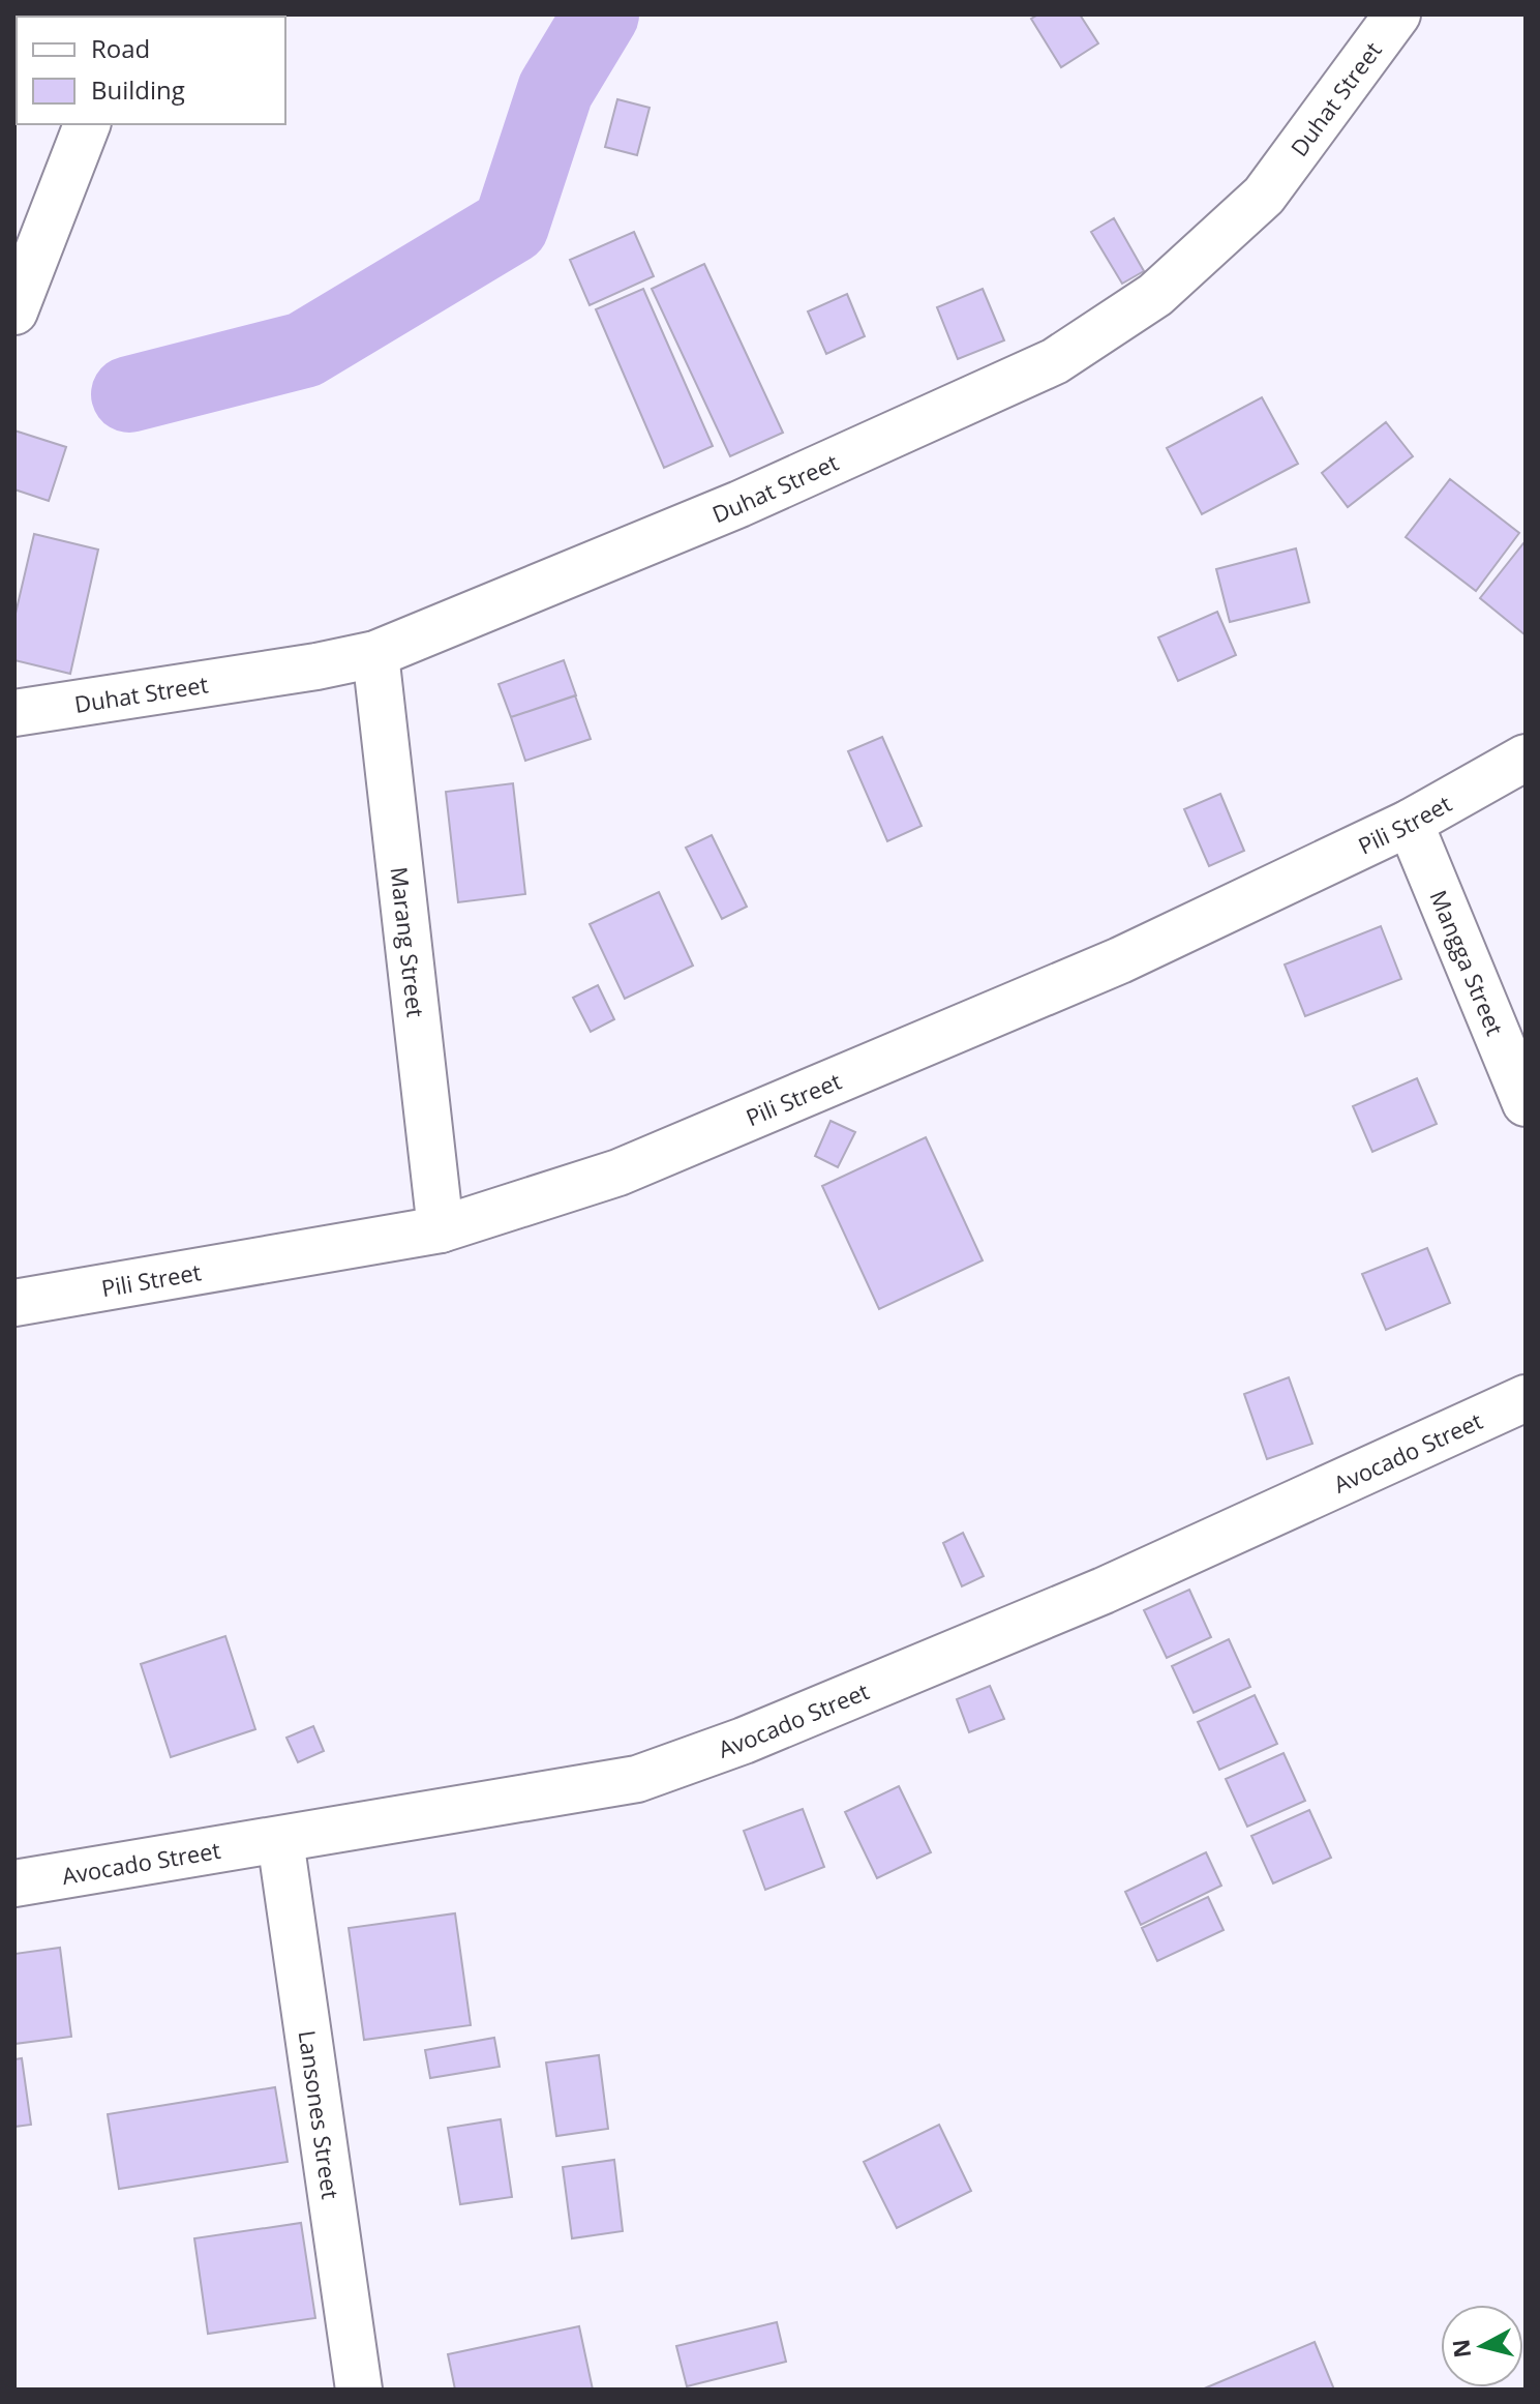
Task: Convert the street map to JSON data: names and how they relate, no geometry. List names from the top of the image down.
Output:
{
  "streets": {
    "street": [
      "Duhat Street",
      "Pili Street",
      "Marang Street",
      "Mangga Street",
      "Avocado Street",
      "Lansones Street"
    ]
  },
  "crossings": [
    ["Duhat Street", "Marang Street"],
    ["Pili Street", "Marang Street"],
    ["Pili Street", "Mangga Street"],
    ["Avocado Street", "Lansones Street"]
  ],
  "legend": ["Road", "Building"],
  "north": "left"
}
